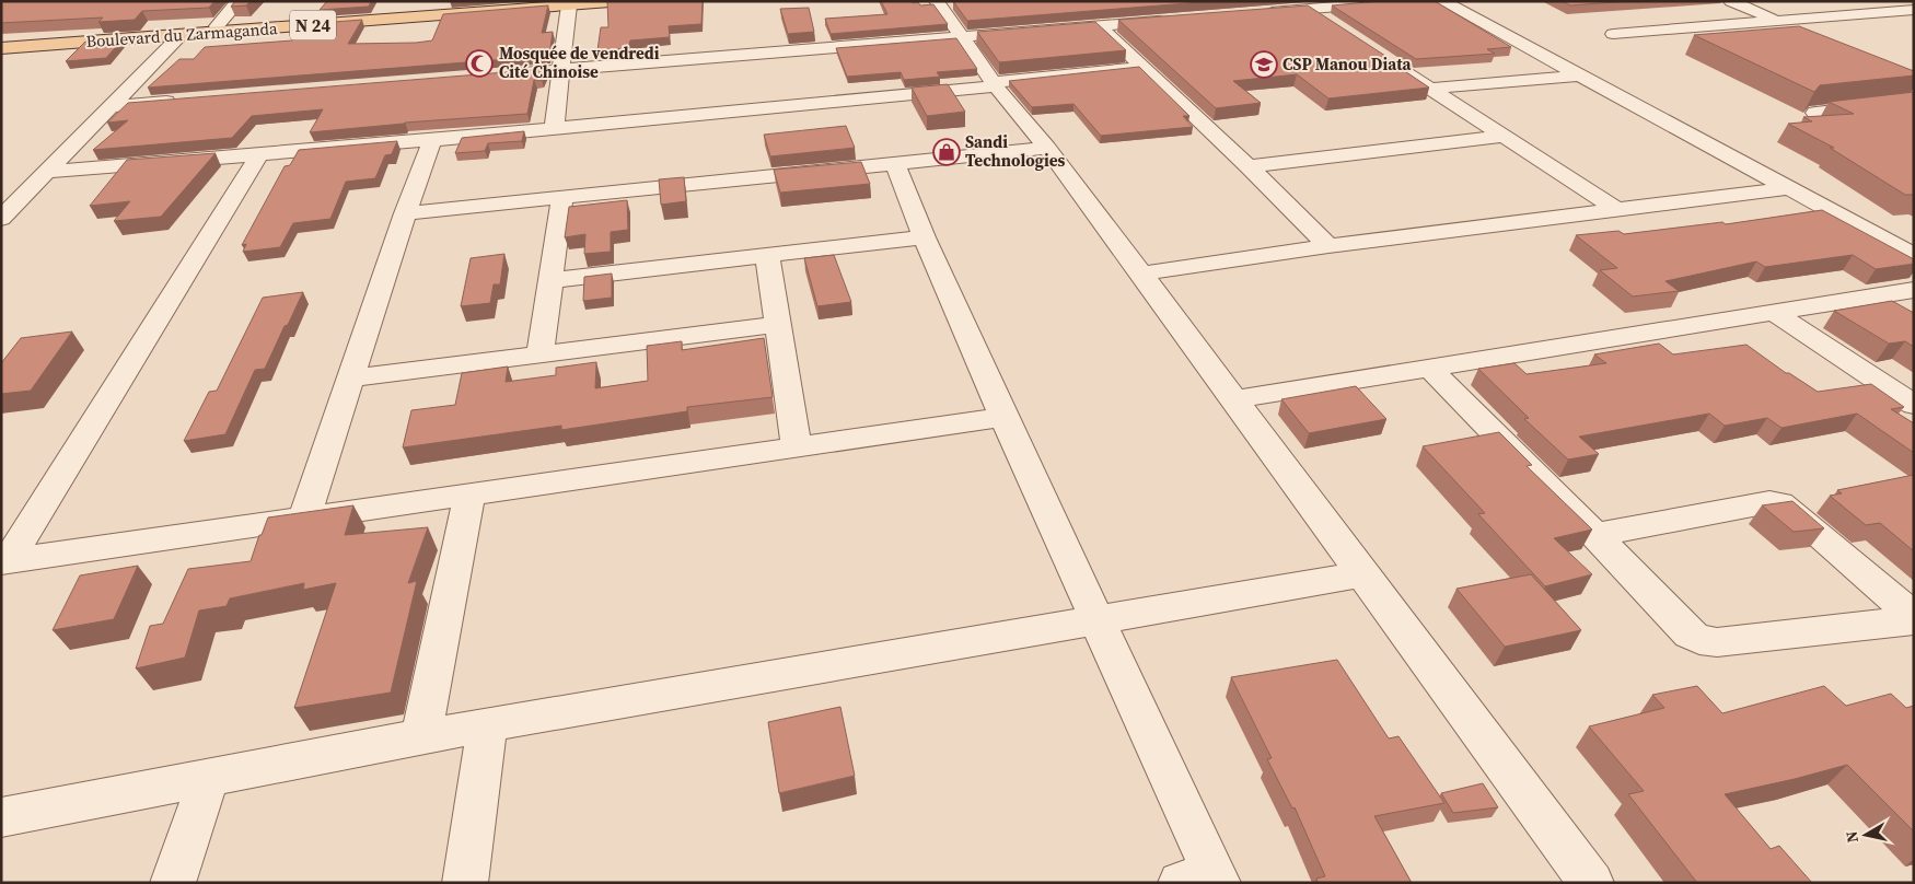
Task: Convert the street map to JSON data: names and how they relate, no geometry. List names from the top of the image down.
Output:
{
  "streets": {
    "main road": ["N 24", "Boulevard du Zarmaganda"]
  },
  "places": {
    "mosque": ["Mosquée de vendredi Cité Chinoise"],
    "school or university": ["CSP Manou Diata"],
    "shop": ["Sandi Technologies"]
  },
  "north": "left"
}
